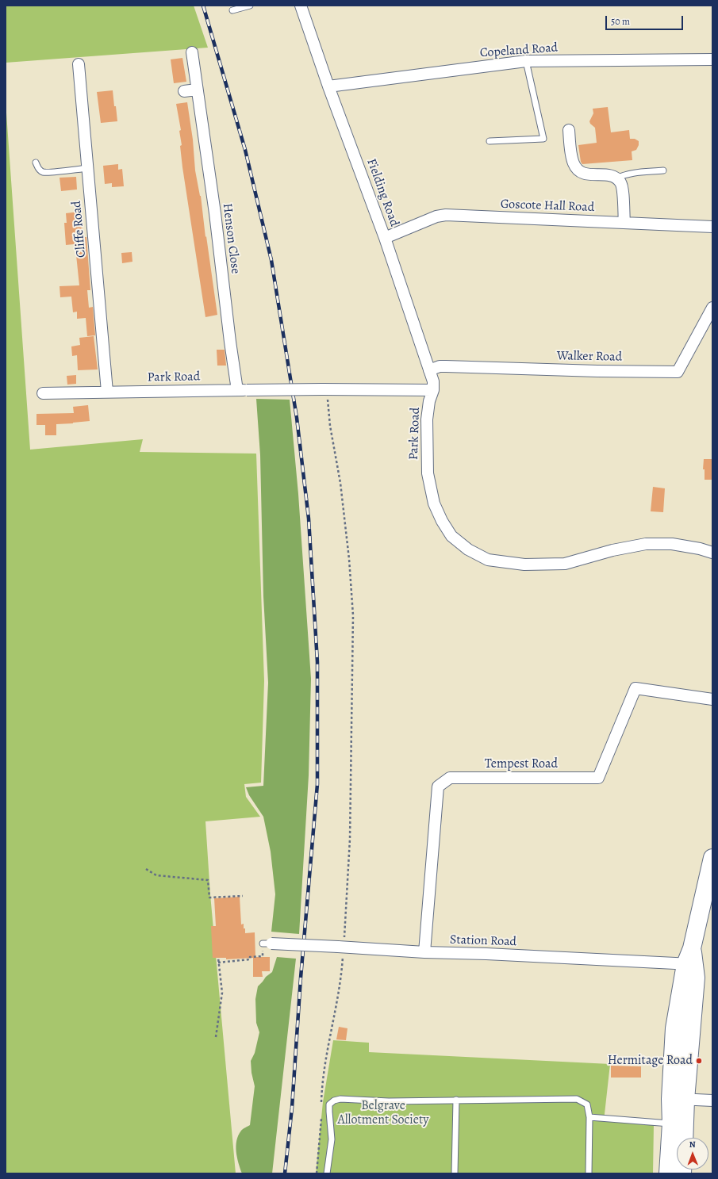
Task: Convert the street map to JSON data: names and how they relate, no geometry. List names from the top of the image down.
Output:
{
  "streets": {
    "street": [
      "Copeland Road",
      "Fielding Road",
      "Goscote Hall Road",
      "Cliffe Road",
      "Henson Close",
      "Walker Road",
      "Park Road",
      "Tempest Road",
      "Station Road"
    ]
  },
  "crossings": [
    ["Copeland Road", "Fielding Road"],
    ["Fielding Road", "Goscote Hall Road"],
    ["Fielding Road", "Walker Road"],
    ["Fielding Road", "Park Road"],
    ["Cliffe Road", "Park Road"],
    ["Henson Close", "Park Road"],
    ["Tempest Road", "Station Road"]
  ],
  "parks": ["Belgrave Allotment Society"],
  "places": ["Hermitage Road"],
  "scale_bar": "50 m",
  "north": "top"
}
